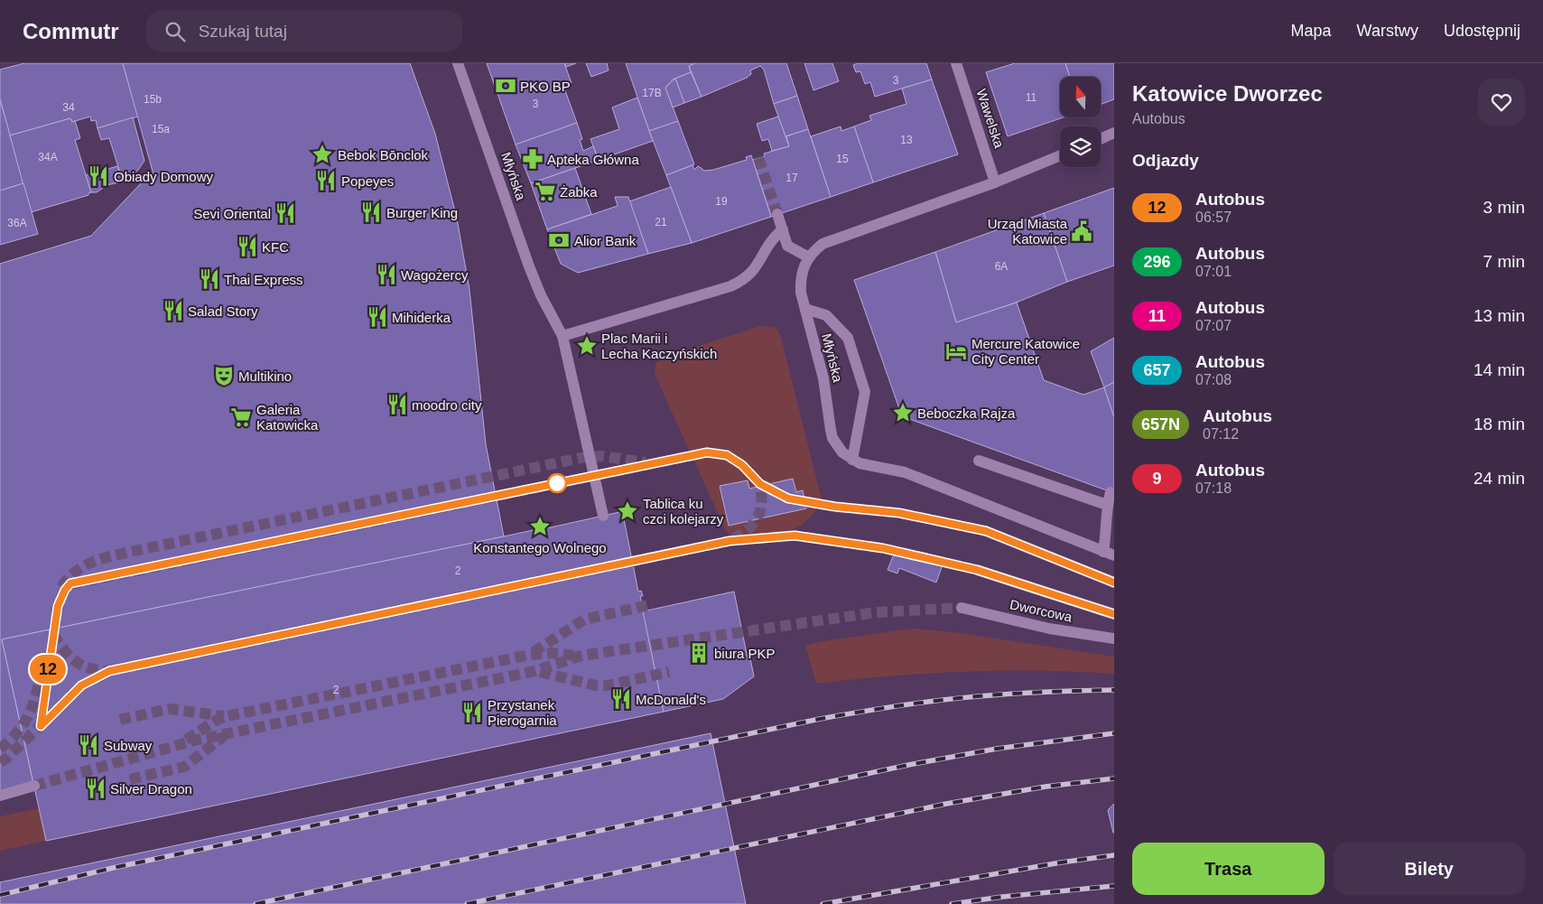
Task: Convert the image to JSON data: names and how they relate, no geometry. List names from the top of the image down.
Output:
{
  "streets": {
    "street": ["Wawelska", "Młyńska", "Dworcowa"]
  },
  "crossings": [
    ["Wawelska", "Młyńska"]
  ],
  "places": {
    "bank": ["PKO BP", "Alior Bank"],
    "place": [
      "Bebok Bōnclok",
      "Plac Marii i Lecha Kaczyńskich",
      "Beboczka Rajza",
      "Tablica ku czci kolejarzy",
      "Konstantego Wolnego"
    ],
    "pharmacy": ["Apteka Główna"],
    "restaurant": [
      "Obiady Domowy",
      "Popeyes",
      "Burger King",
      "Sevi Oriental",
      "KFC",
      "Wagożercy",
      "Thai Express",
      "Salad Story",
      "Mihiderka",
      "moodro city",
      "McDonald's",
      "Przystanek Pierogarnia",
      "Subway",
      "Silver Dragon"
    ],
    "supermarket": ["Żabka", "Galeria Katowicka"],
    "public building": ["Urząd Miasta Katowice"],
    "hotel": ["Mercure Katowice City Center"],
    "theatre": ["Multikino"],
    "building": ["biura PKP"]
  },
  "lines": ["bus line 12"],
  "house_numbers": [
    "3",
    "17B",
    "11",
    "15b",
    "3",
    "34",
    "15a",
    "13",
    "34A",
    "15",
    "17",
    "19",
    "21",
    "36A",
    "6A",
    "2",
    "2"
  ],
  "north": "top",
  "page": {
    "header": "Commutr",
    "search": "Szukaj tutaj",
    "nav": ["Mapa", "Warstwy", "Udostępnij"],
    "on_map": "12",
    "heading": [
      ["Katowice Dworzec", "Autobus"],
      "Odjazdy"
    ],
    "list": [
      {
        "mark": "12",
        "name": "Autobus",
        "note": "06:57",
        "value": "3 min"
      },
      {
        "mark": "296",
        "name": "Autobus",
        "note": "07:01",
        "value": "7 min"
      },
      {
        "mark": "11",
        "name": "Autobus",
        "note": "07:07",
        "value": "13 min"
      },
      {
        "mark": "657",
        "name": "Autobus",
        "note": "07:08",
        "value": "14 min"
      },
      {
        "mark": "657N",
        "name": "Autobus",
        "note": "07:12",
        "value": "18 min"
      },
      {
        "mark": "9",
        "name": "Autobus",
        "note": "07:18",
        "value": "24 min"
      }
    ],
    "buttons": ["Trasa", "Bilety"]
  }
}
